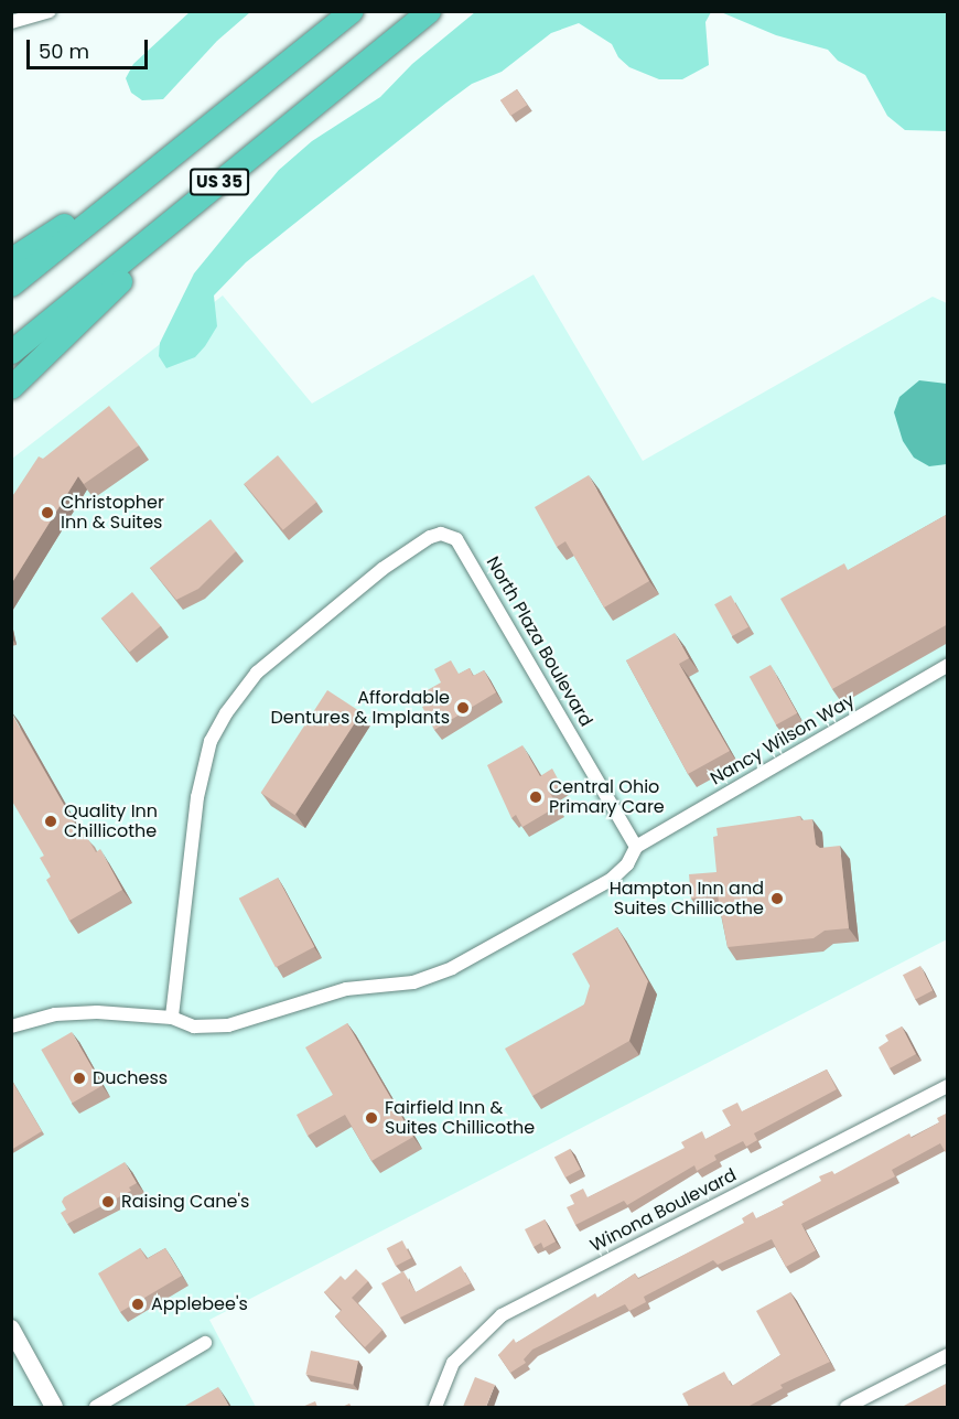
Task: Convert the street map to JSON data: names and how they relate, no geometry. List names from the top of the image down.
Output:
{
  "streets": {
    "highway": ["US 35"],
    "street": ["North Plaza Boulevard", "Nancy Wilson Way", "Winona Boulevard"]
  },
  "crossings": [
    ["North Plaza Boulevard", "Nancy Wilson Way"]
  ],
  "places": [
    "Christopher Inn & Suites",
    "Affordable Dentures & Implants",
    "Central Ohio Primary Care",
    "Quality Inn Chillicothe",
    "Hampton Inn and Suites Chillicothe",
    "Duchess",
    "Fairfield Inn & Suites Chillicothe",
    "Raising Cane's",
    "Applebee's"
  ],
  "scale_bar": "50 m"
}
